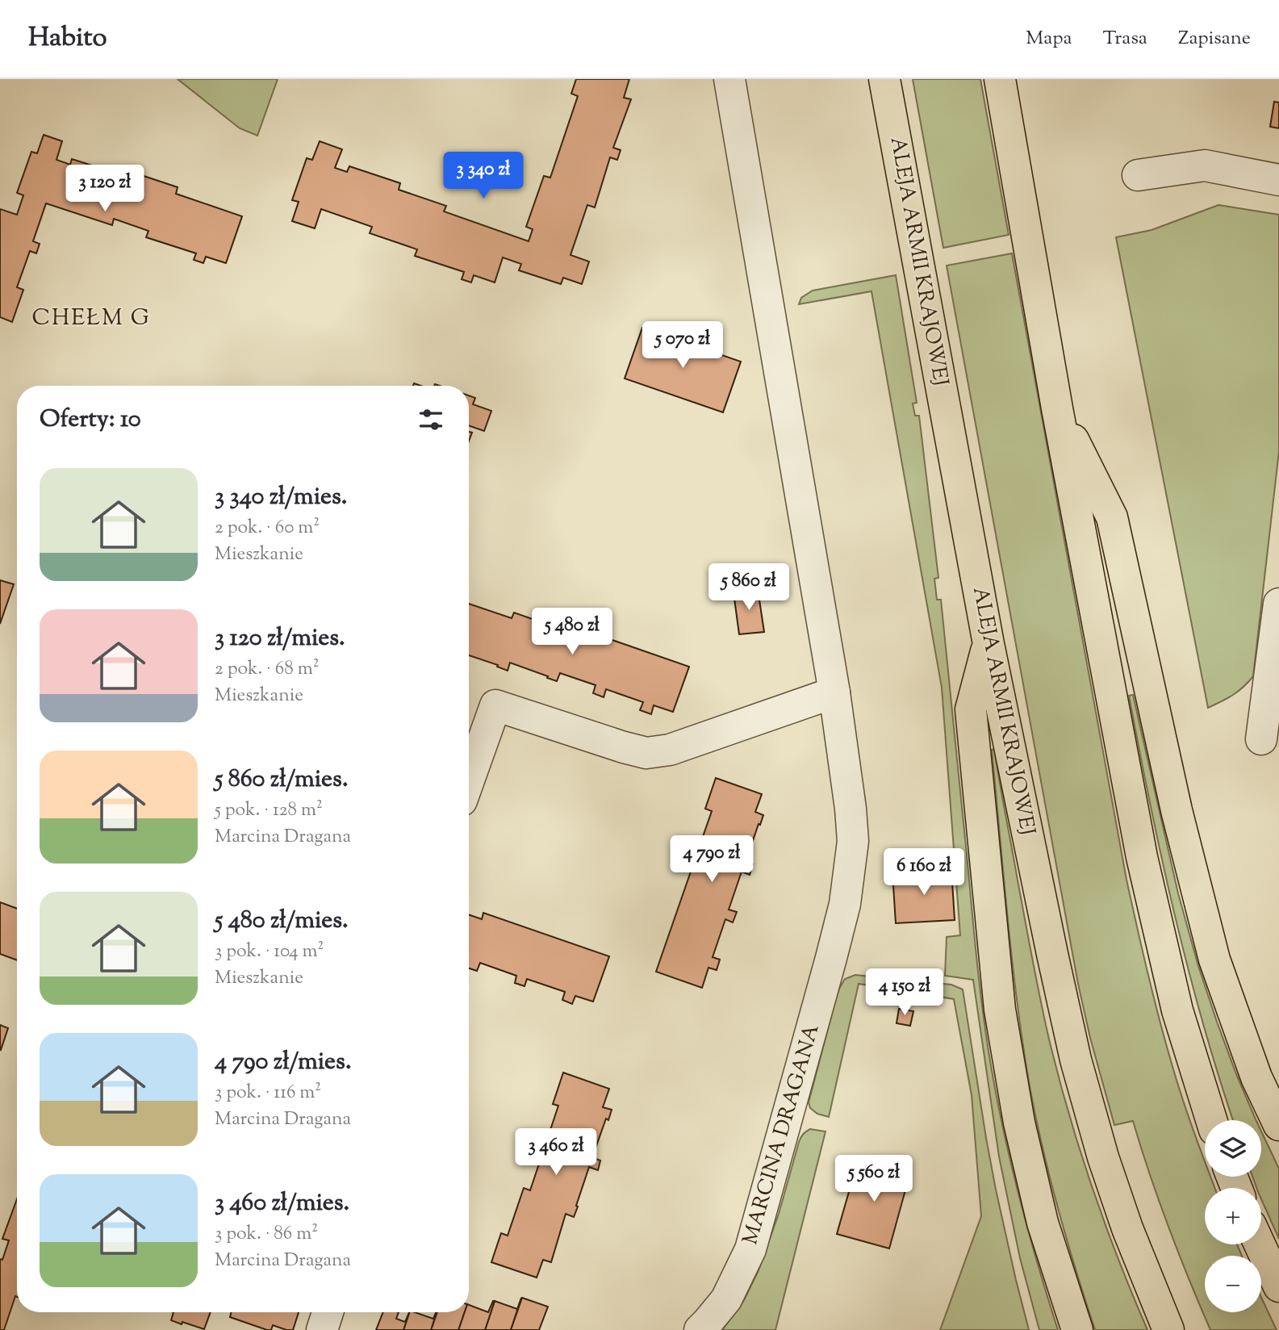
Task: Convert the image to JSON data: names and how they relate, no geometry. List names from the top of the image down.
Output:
{
  "streets": {
    "main road": ["ALEJA ARMII KRAJOWEJ"],
    "street": ["MARCINA DRAGANA"]
  },
  "districts": ["CHEŁM G"],
  "page": {
    "header": "Habito",
    "nav": ["Mapa", "Trasa", "Zapisane"],
    "price": [
      "3 340 zł",
      "3 120 zł",
      "5 070 zł",
      "5 860 zł",
      "5 480 zł",
      "4 790 zł",
      "6 160 zł",
      "4 150 zł",
      "3 460 zł",
      "5 560 zł"
    ],
    "heading": "Oferty: 10",
    "list": [
      {
        "name": "3 340 zł/mies.",
        "note": "2 pok. · 60 m² · Mieszkanie"
      },
      {
        "name": "3 120 zł/mies.",
        "note": "2 pok. · 68 m² · Mieszkanie"
      },
      {
        "name": "5 860 zł/mies.",
        "note": "5 pok. · 128 m² · Marcina Dragana"
      },
      {
        "name": "5 480 zł/mies.",
        "note": "3 pok. · 104 m² · Mieszkanie"
      },
      {
        "name": "4 790 zł/mies.",
        "note": "3 pok. · 116 m² · Marcina Dragana"
      },
      {
        "name": "3 460 zł/mies.",
        "note": "3 pok. · 86 m² · Marcina Dragana"
      }
    ],
    "map_buttons": ["+", "−"]
  }
}
